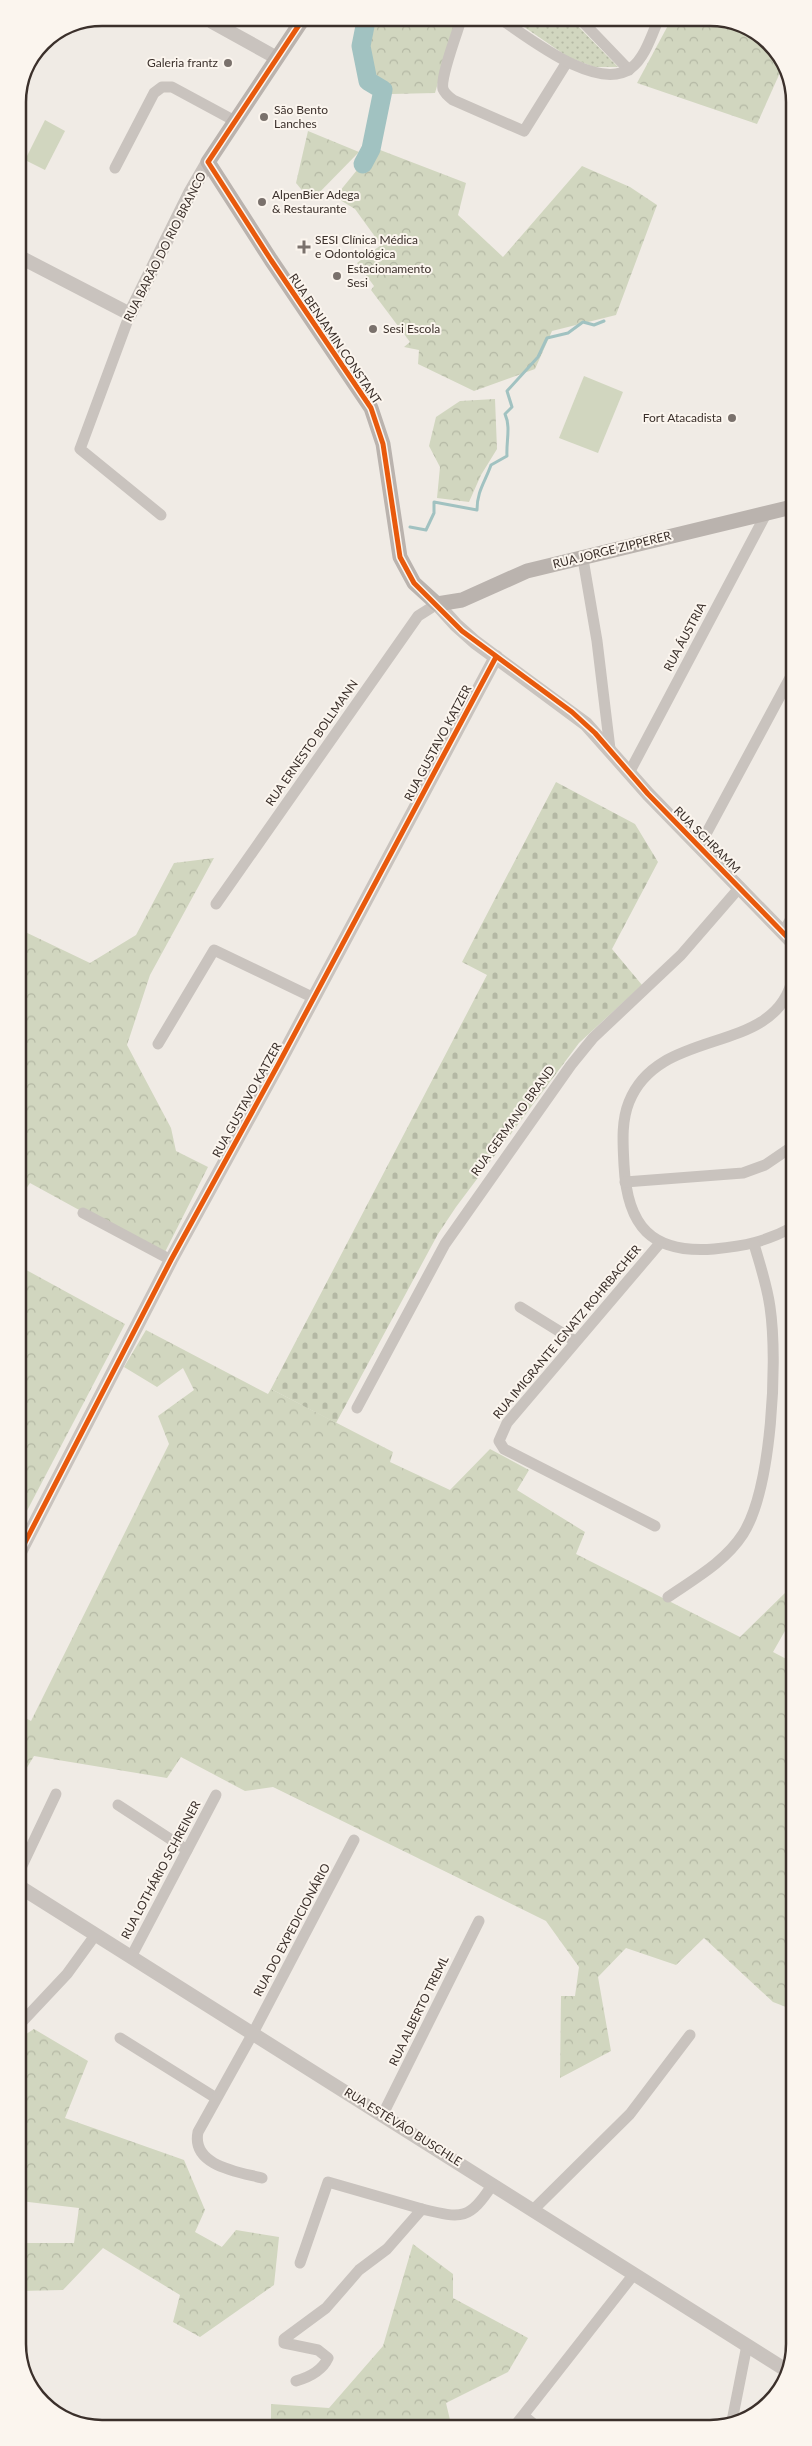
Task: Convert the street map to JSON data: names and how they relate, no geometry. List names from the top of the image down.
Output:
{
  "streets": {
    "main road": ["RUA BARÃO DO RIO BRANCO", "RUA BENJAMIN CONSTANT", "RUA JORGE ZIPPERER"],
    "street": [
      "RUA ÁUSTRIA",
      "RUA ERNESTO BOLLMANN",
      "RUA GUSTAVO KATZER",
      "RUA SCHRAMM",
      "RUA GERMANO BRAND",
      "RUA IMIGRANTE IGNATZ ROHRBACHER",
      "RUA LOTHÁRIO SCHREINER",
      "RUA DO EXPEDICIONÁRIO",
      "RUA ALBERTO TREML",
      "RUA ESTÊVÃO BUSCHLE"
    ]
  },
  "crossings": [
    ["RUA BARÃO DO RIO BRANCO", "RUA BENJAMIN CONSTANT"],
    ["RUA BENJAMIN CONSTANT", "RUA JORGE ZIPPERER"],
    ["RUA BENJAMIN CONSTANT", "RUA ERNESTO BOLLMANN"],
    ["RUA BENJAMIN CONSTANT", "RUA GUSTAVO KATZER"],
    ["RUA BENJAMIN CONSTANT", "RUA SCHRAMM"],
    ["RUA JORGE ZIPPERER", "RUA ÁUSTRIA"],
    ["RUA JORGE ZIPPERER", "RUA ERNESTO BOLLMANN"],
    ["RUA ÁUSTRIA", "RUA SCHRAMM"],
    ["RUA SCHRAMM", "RUA GERMANO BRAND"],
    ["RUA LOTHÁRIO SCHREINER", "RUA ESTÊVÃO BUSCHLE"],
    ["RUA DO EXPEDICIONÁRIO", "RUA ESTÊVÃO BUSCHLE"],
    ["RUA ALBERTO TREML", "RUA ESTÊVÃO BUSCHLE"]
  ],
  "places": {
    "other": [
      "Galeria frantz",
      "São Bento Lanches",
      "AlpenBier Adega & Restaurante",
      "Estacionamento Sesi",
      "Sesi Escola",
      "Fort Atacadista"
    ],
    "health": ["SESI Clínica Médica e Odontológica"]
  }
}
